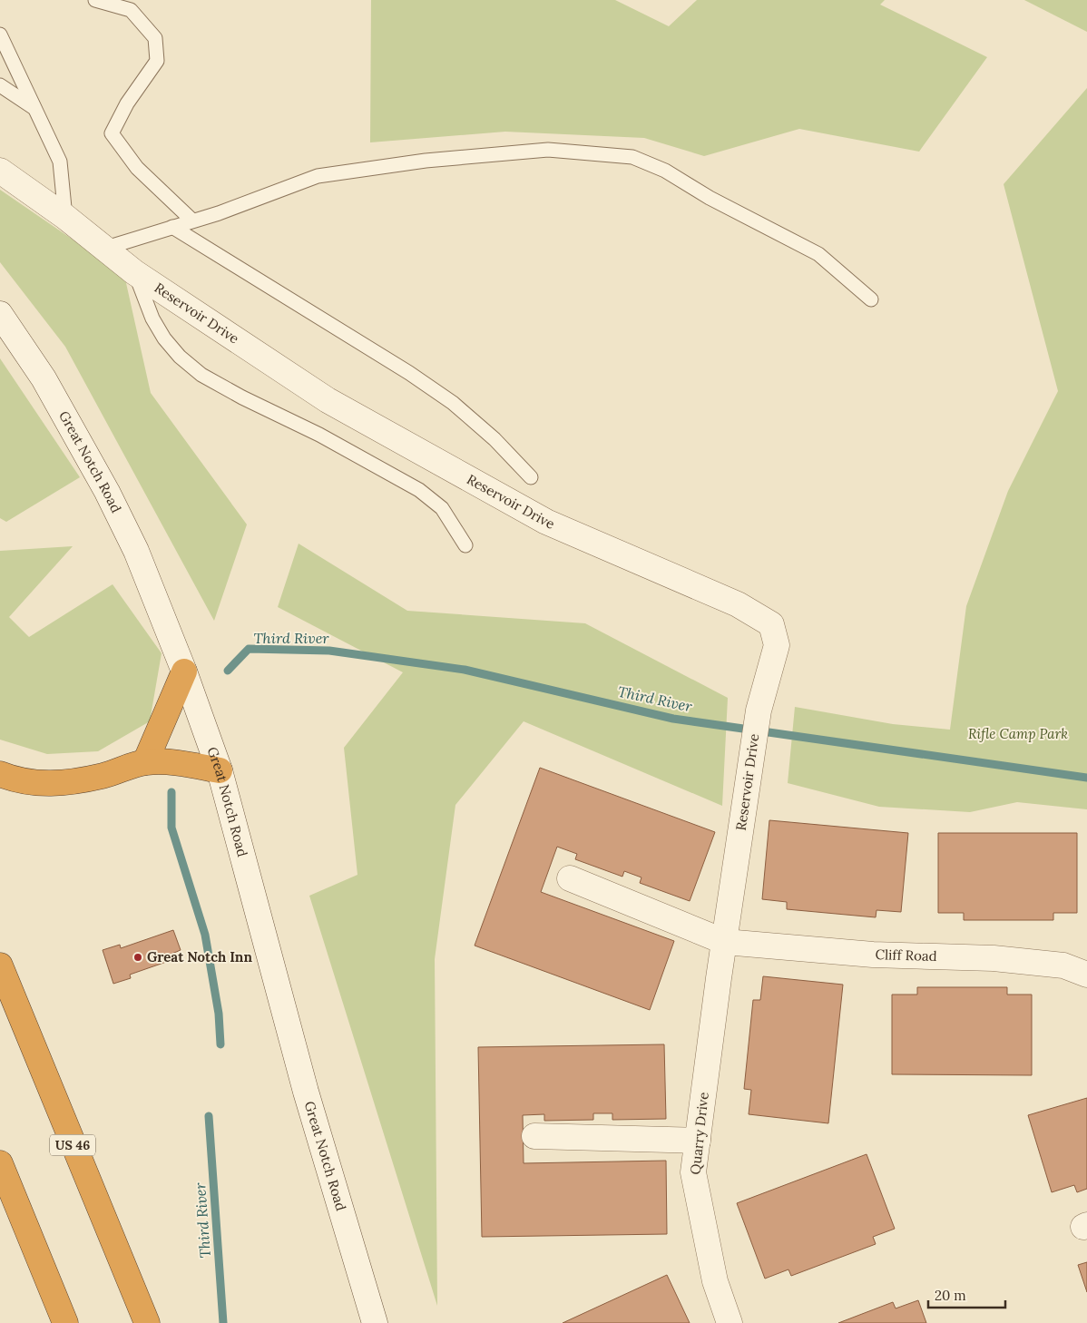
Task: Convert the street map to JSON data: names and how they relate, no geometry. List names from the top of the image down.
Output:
{
  "streets": {
    "highway": ["US 46"],
    "street": [
      "Reservoir Drive",
      "Great Notch Road",
      "Cliff Road",
      "Quarry Drive"
    ]
  },
  "crossings": [
    ["Reservoir Drive", "Cliff Road"],
    ["Reservoir Drive", "Quarry Drive"],
    ["Cliff Road", "Quarry Drive"]
  ],
  "water": ["Third River"],
  "parks": ["Rifle Camp Park"],
  "places": ["Great Notch Inn"],
  "scale_bar": "20 m"
}
